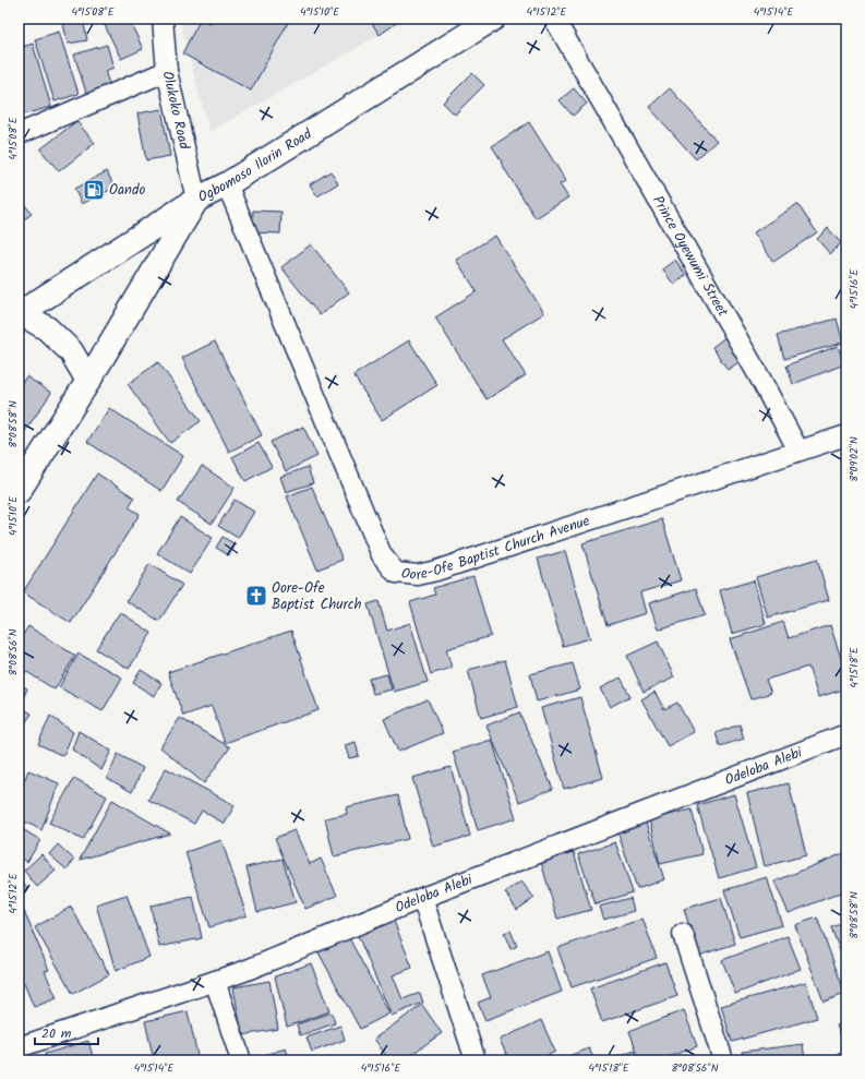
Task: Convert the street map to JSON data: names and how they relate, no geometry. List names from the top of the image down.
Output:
{
  "streets": {
    "main road": ["Ogbomoso Ilorin Road"],
    "street": [
      "Olukoko Road",
      "Prince Oyewumi Street",
      "Oore-Ofe Baptist Church Avenue",
      "Odeloba Alebi"
    ]
  },
  "crossings": [
    ["Olukoko Road", "Ogbomoso Ilorin Road"],
    ["Ogbomoso Ilorin Road", "Oore-Ofe Baptist Church Avenue"],
    ["Prince Oyewumi Street", "Oore-Ofe Baptist Church Avenue"]
  ],
  "places": {
    "fuel station": ["Oando"],
    "church": ["Oore-Ofe Baptist Church"]
  },
  "scale_bar": "20 m",
  "coordinates": [
    "4°15'08\"E",
    "4°15'10\"E",
    "4°15'12\"E",
    "4°15'14\"E",
    "4°15'16\"E",
    "8°08'58\"N",
    "8°09'02\"N",
    "8°08'56\"N",
    "4°15'18\"E"
  ]
}
